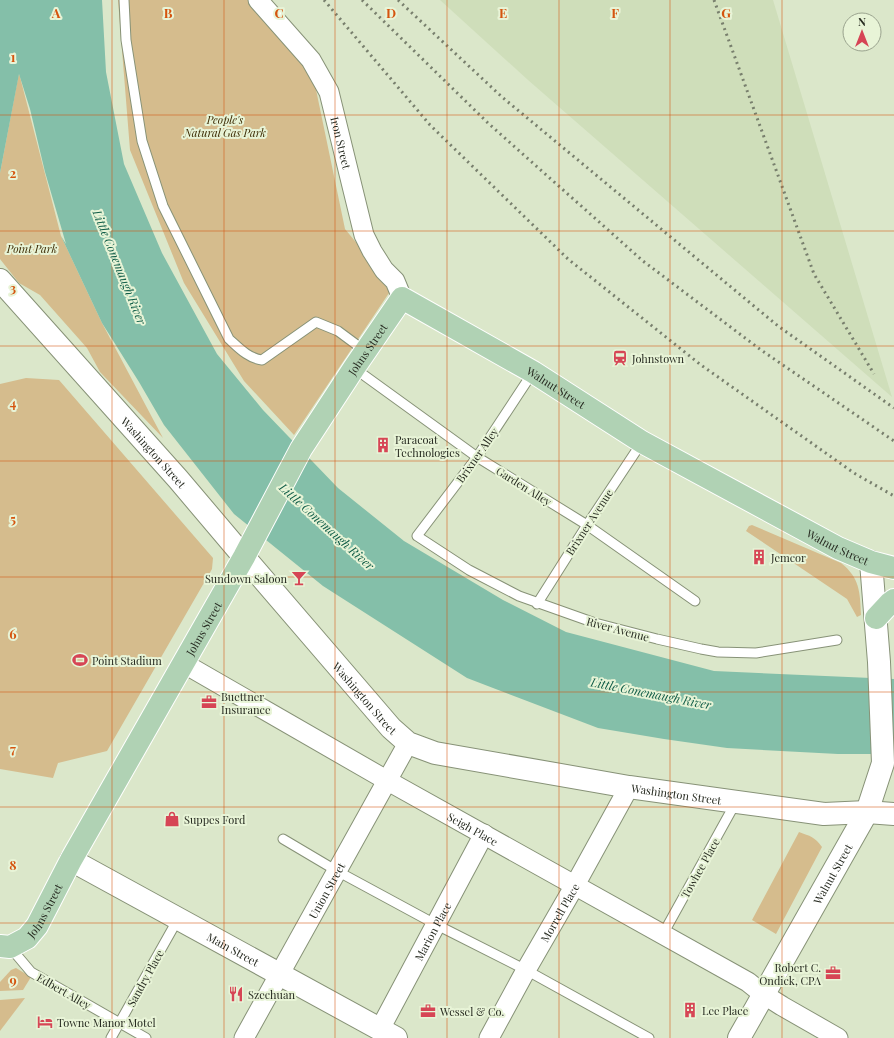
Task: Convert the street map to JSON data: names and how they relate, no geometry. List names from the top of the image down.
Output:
{
  "streets": {
    "main road": [
      "Johns Street",
      "Walnut Street",
      "Washington Street",
      "Main Street"
    ],
    "street": [
      "Iron Street",
      "Seigh Place",
      "Union Street",
      "Morrell Place",
      "Marion Place"
    ],
    "lane": [
      "Brixner Alley",
      "Garden Alley",
      "Brixner Avenue",
      "River Avenue",
      "Towhee Place",
      "Sandry Place",
      "Edbert Alley"
    ]
  },
  "crossings": [
    ["Iron Street", "Johns Street"],
    ["Iron Street", "Walnut Street"],
    ["Johns Street", "Walnut Street"],
    ["Johns Street", "Washington Street"],
    ["Johns Street", "Garden Alley"],
    ["Johns Street", "Seigh Place"],
    ["Johns Street", "Main Street"],
    ["Johns Street", "Edbert Alley"],
    ["Walnut Street", "Washington Street"],
    ["Walnut Street", "Brixner Alley"],
    ["Walnut Street", "Brixner Avenue"],
    ["Walnut Street", "Seigh Place"],
    ["Washington Street", "Towhee Place"],
    ["Washington Street", "Union Street"],
    ["Washington Street", "Morrell Place"],
    ["Brixner Alley", "Garden Alley"],
    ["Brixner Alley", "River Avenue"],
    ["Garden Alley", "Brixner Avenue"],
    ["Brixner Avenue", "River Avenue"],
    ["Seigh Place", "Towhee Place"],
    ["Seigh Place", "Union Street"],
    ["Seigh Place", "Morrell Place"],
    ["Seigh Place", "Marion Place"],
    ["Union Street", "Main Street"],
    ["Marion Place", "Main Street"],
    ["Main Street", "Sandry Place"],
    ["Sandry Place", "Edbert Alley"]
  ],
  "water": ["Little Conemaugh River"],
  "parks": ["People's Natural Gas Park", "Point Park"],
  "places": {
    "station": ["Johnstown"],
    "building": ["Paracoat Technologies", "Jemcor", "Lee Place"],
    "bar": ["Sundown Saloon"],
    "sports": ["Point Stadium"],
    "office": ["Buettner Insurance", "Robert C. Ondick, CPA", "Wessel & Co."],
    "shop": ["Suppes Ford"],
    "restaurant": ["Szechuan"],
    "hotel": ["Towne Manor Motel"]
  },
  "north": "top",
  "grid": {
    "columns": [
      "A",
      "B",
      "C",
      "D",
      "E",
      "F",
      "G"
    ],
    "rows": [
      "1",
      "2",
      "3",
      "4",
      "5",
      "6",
      "7",
      "8",
      "9"
    ]
  }
}
